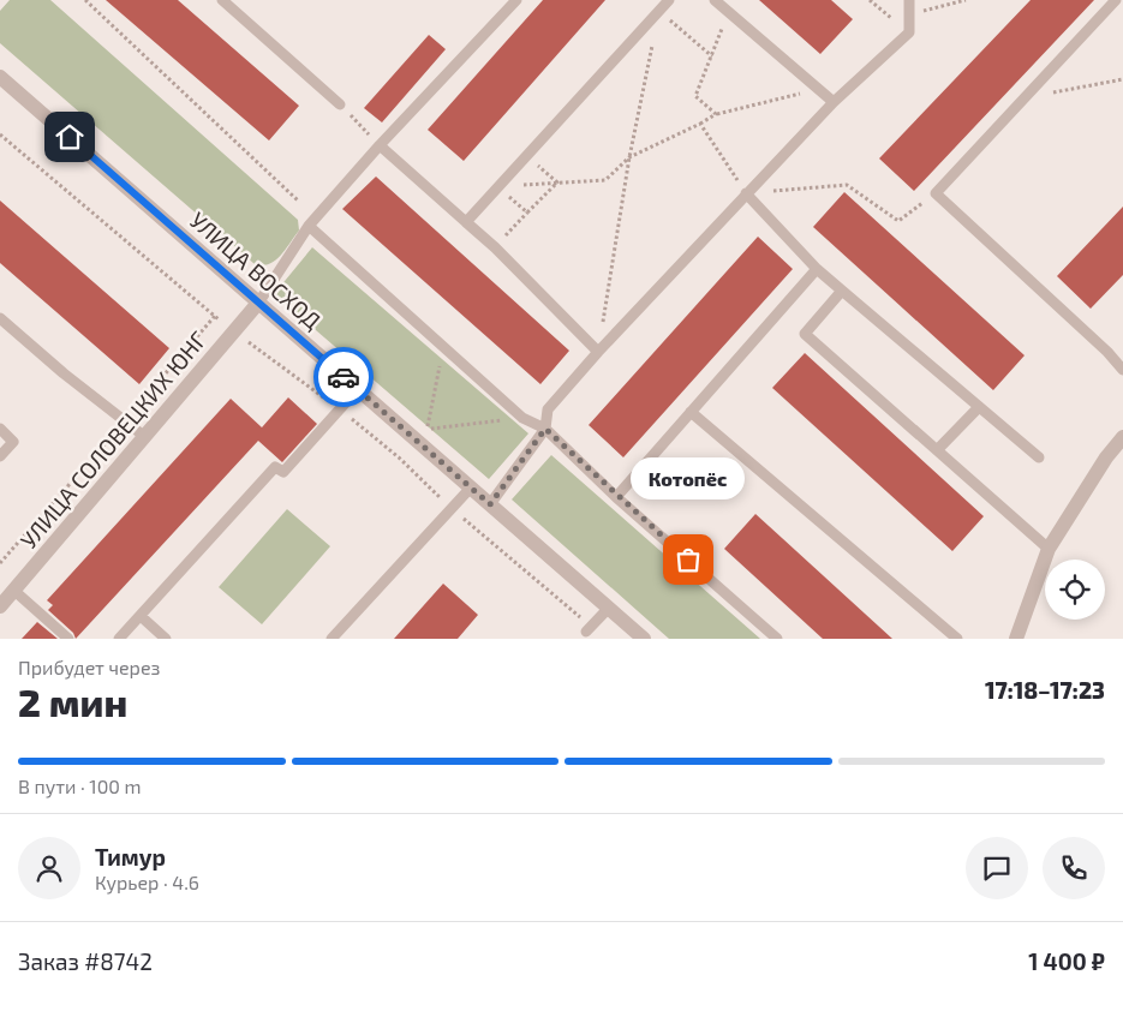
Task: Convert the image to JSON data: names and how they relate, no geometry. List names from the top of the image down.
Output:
{
  "streets": {
    "street": ["УЛИЦА ВОСХОД", "УЛИЦА СОЛОВЕЦКИХ ЮНГ"]
  },
  "crossings": [
    ["УЛИЦА ВОСХОД", "УЛИЦА СОЛОВЕЦКИХ ЮНГ"]
  ],
  "places": ["Котопёс"],
  "page": {
    "bubble": "Котопёс",
    "heading": ["2 мин", "Прибудет через", "17:18–17:23"],
    "panel": [
      "Тимур",
      "Курьер · 4.6",
      "Заказ #8742",
      "1 400 ₽"
    ],
    "bar": "В пути · 100 m"
  }
}
